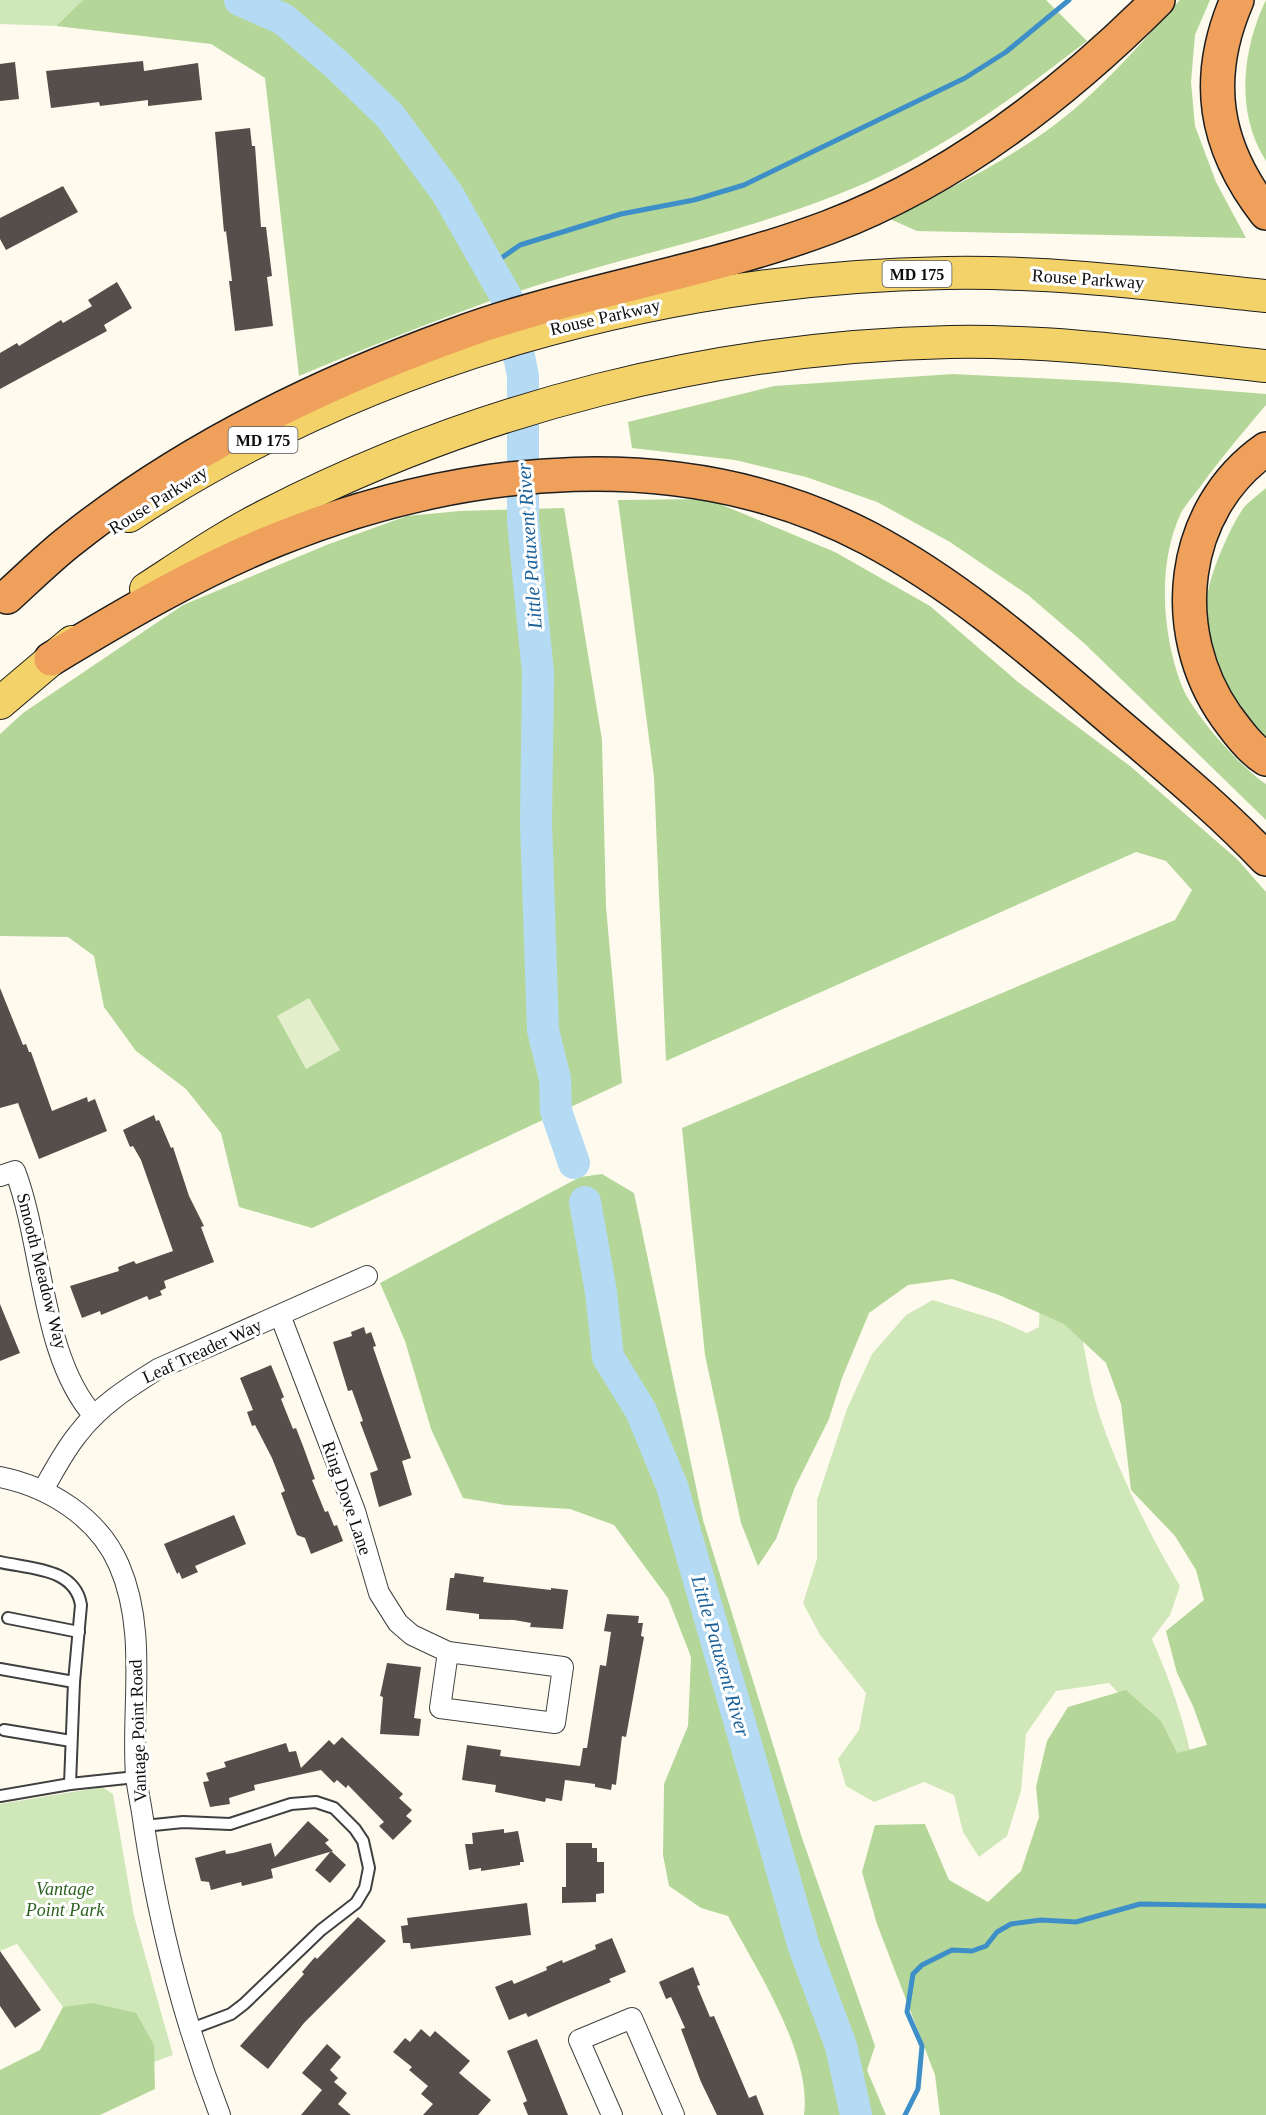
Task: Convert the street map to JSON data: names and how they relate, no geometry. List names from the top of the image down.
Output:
{
  "streets": {
    "main road": ["MD 175", "Rouse Parkway"],
    "street": [
      "Smooth Meadow Way",
      "Leaf Treader Way",
      "Ring Dove Lane",
      "Vantage Point Road"
    ]
  },
  "crossings": [
    ["Smooth Meadow Way", "Leaf Treader Way"],
    ["Leaf Treader Way", "Ring Dove Lane"],
    ["Leaf Treader Way", "Vantage Point Road"]
  ],
  "water": ["Little Patuxent River"],
  "parks": ["Vantage Point Park"]
}
